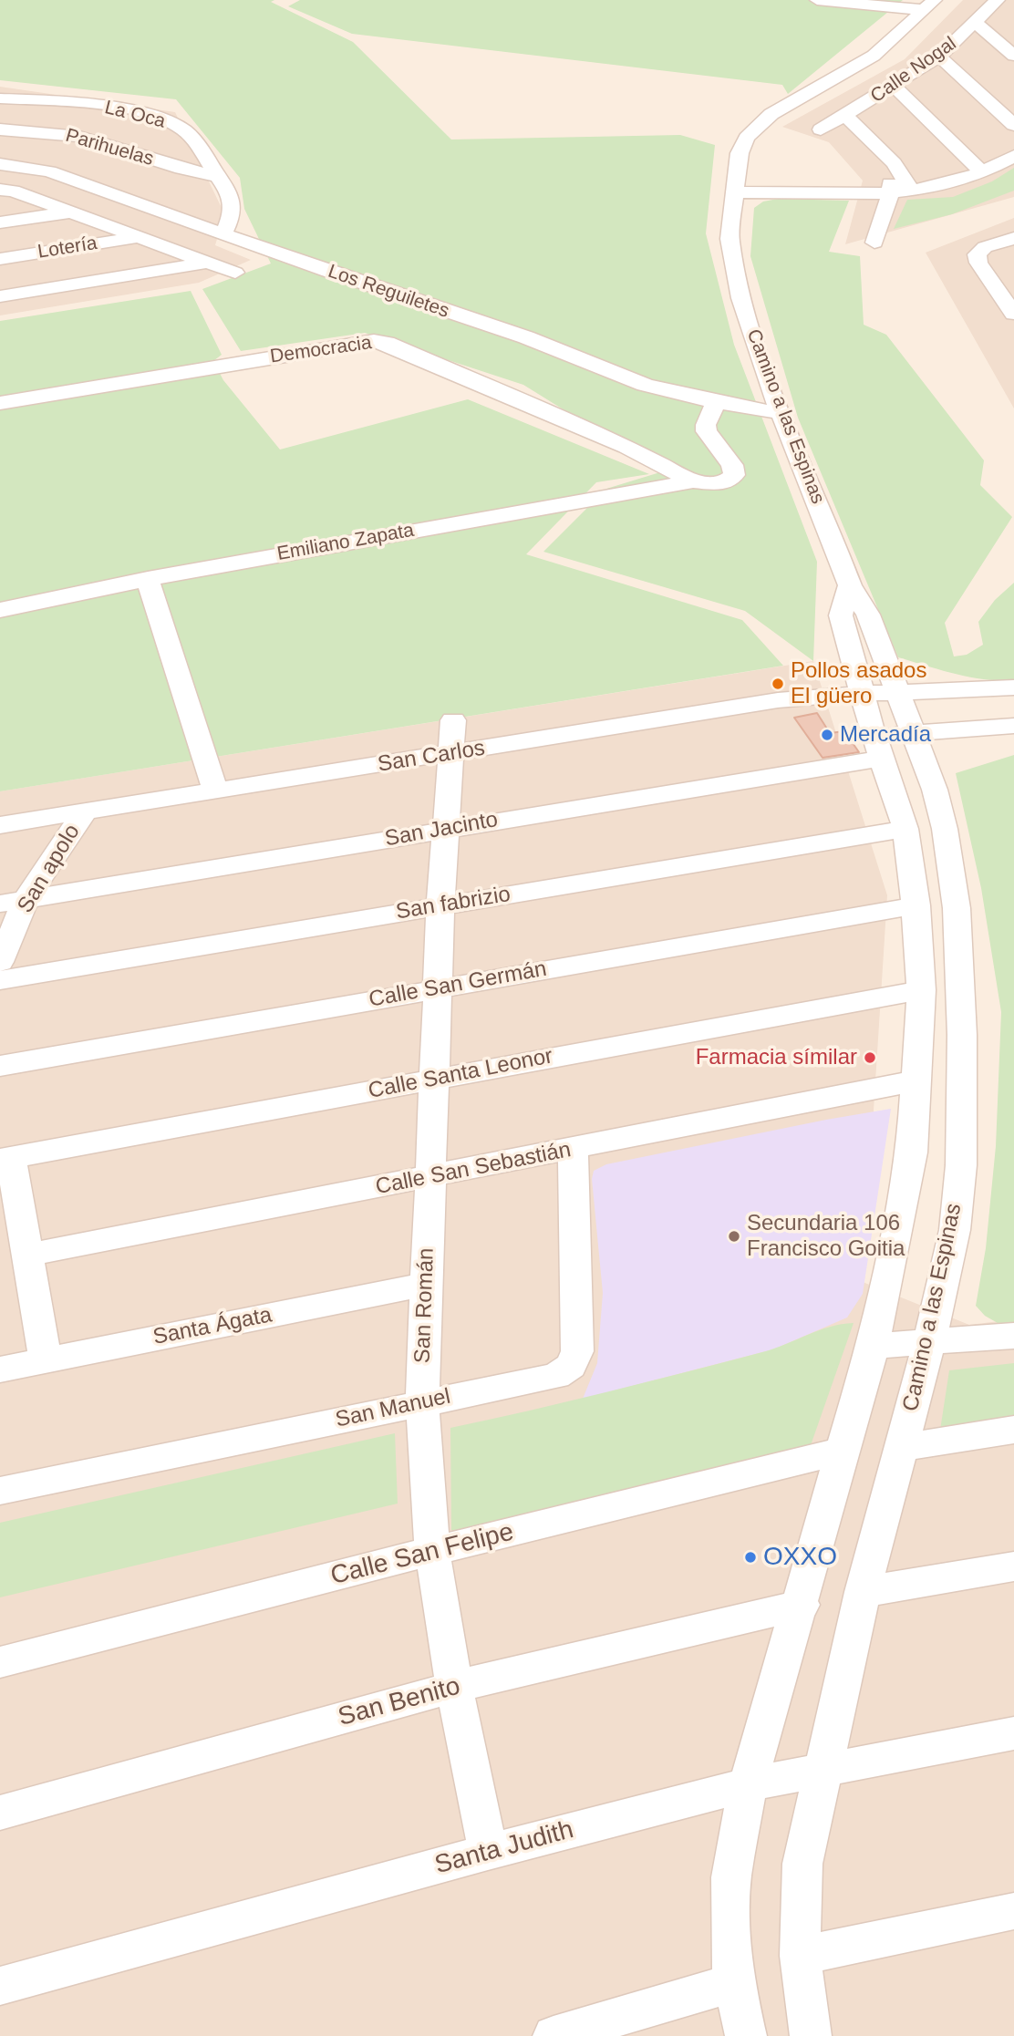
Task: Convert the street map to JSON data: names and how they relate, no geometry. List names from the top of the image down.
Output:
{
  "streets": {
    "street": [
      "Calle Nogal",
      "La Oca",
      "Parihuelas",
      "Lotería",
      "Los Reguiletes",
      "Democracia",
      "Camino a las Espinas",
      "Emiliano Zapata",
      "San Carlos",
      "San Jacinto",
      "San apolo",
      "San fabrizio",
      "Calle San Germán",
      "Calle Santa Leonor",
      "Calle San Sebastián",
      "San Román",
      "Santa Ágata",
      "San Manuel",
      "Calle San Felipe",
      "San Benito",
      "Santa Judith"
    ]
  },
  "crossings": [
    ["La Oca", "Parihuelas"],
    ["La Oca", "Los Reguiletes"],
    ["Los Reguiletes", "Camino a las Espinas"],
    ["Los Reguiletes", "Emiliano Zapata"],
    ["Democracia", "Emiliano Zapata"],
    ["Camino a las Espinas", "San Carlos"],
    ["Camino a las Espinas", "San Jacinto"],
    ["Camino a las Espinas", "Santa Judith"],
    ["San Carlos", "San apolo"],
    ["San Carlos", "San Román"],
    ["San Jacinto", "San apolo"],
    ["San Jacinto", "San Román"],
    ["San fabrizio", "San Román"],
    ["Calle San Germán", "San Román"],
    ["Calle Santa Leonor", "San Román"],
    ["Calle San Sebastián", "San Román"],
    ["Calle San Sebastián", "San Manuel"],
    ["San Román", "Santa Ágata"],
    ["San Román", "San Manuel"],
    ["San Román", "Calle San Felipe"],
    ["San Román", "San Benito"],
    ["San Román", "Santa Judith"]
  ],
  "places": [
    "Pollos asados El güero",
    "Mercadía",
    "Farmacia símilar",
    "Secundaria 106 Francisco Goitia",
    "OXXO"
  ]
}
